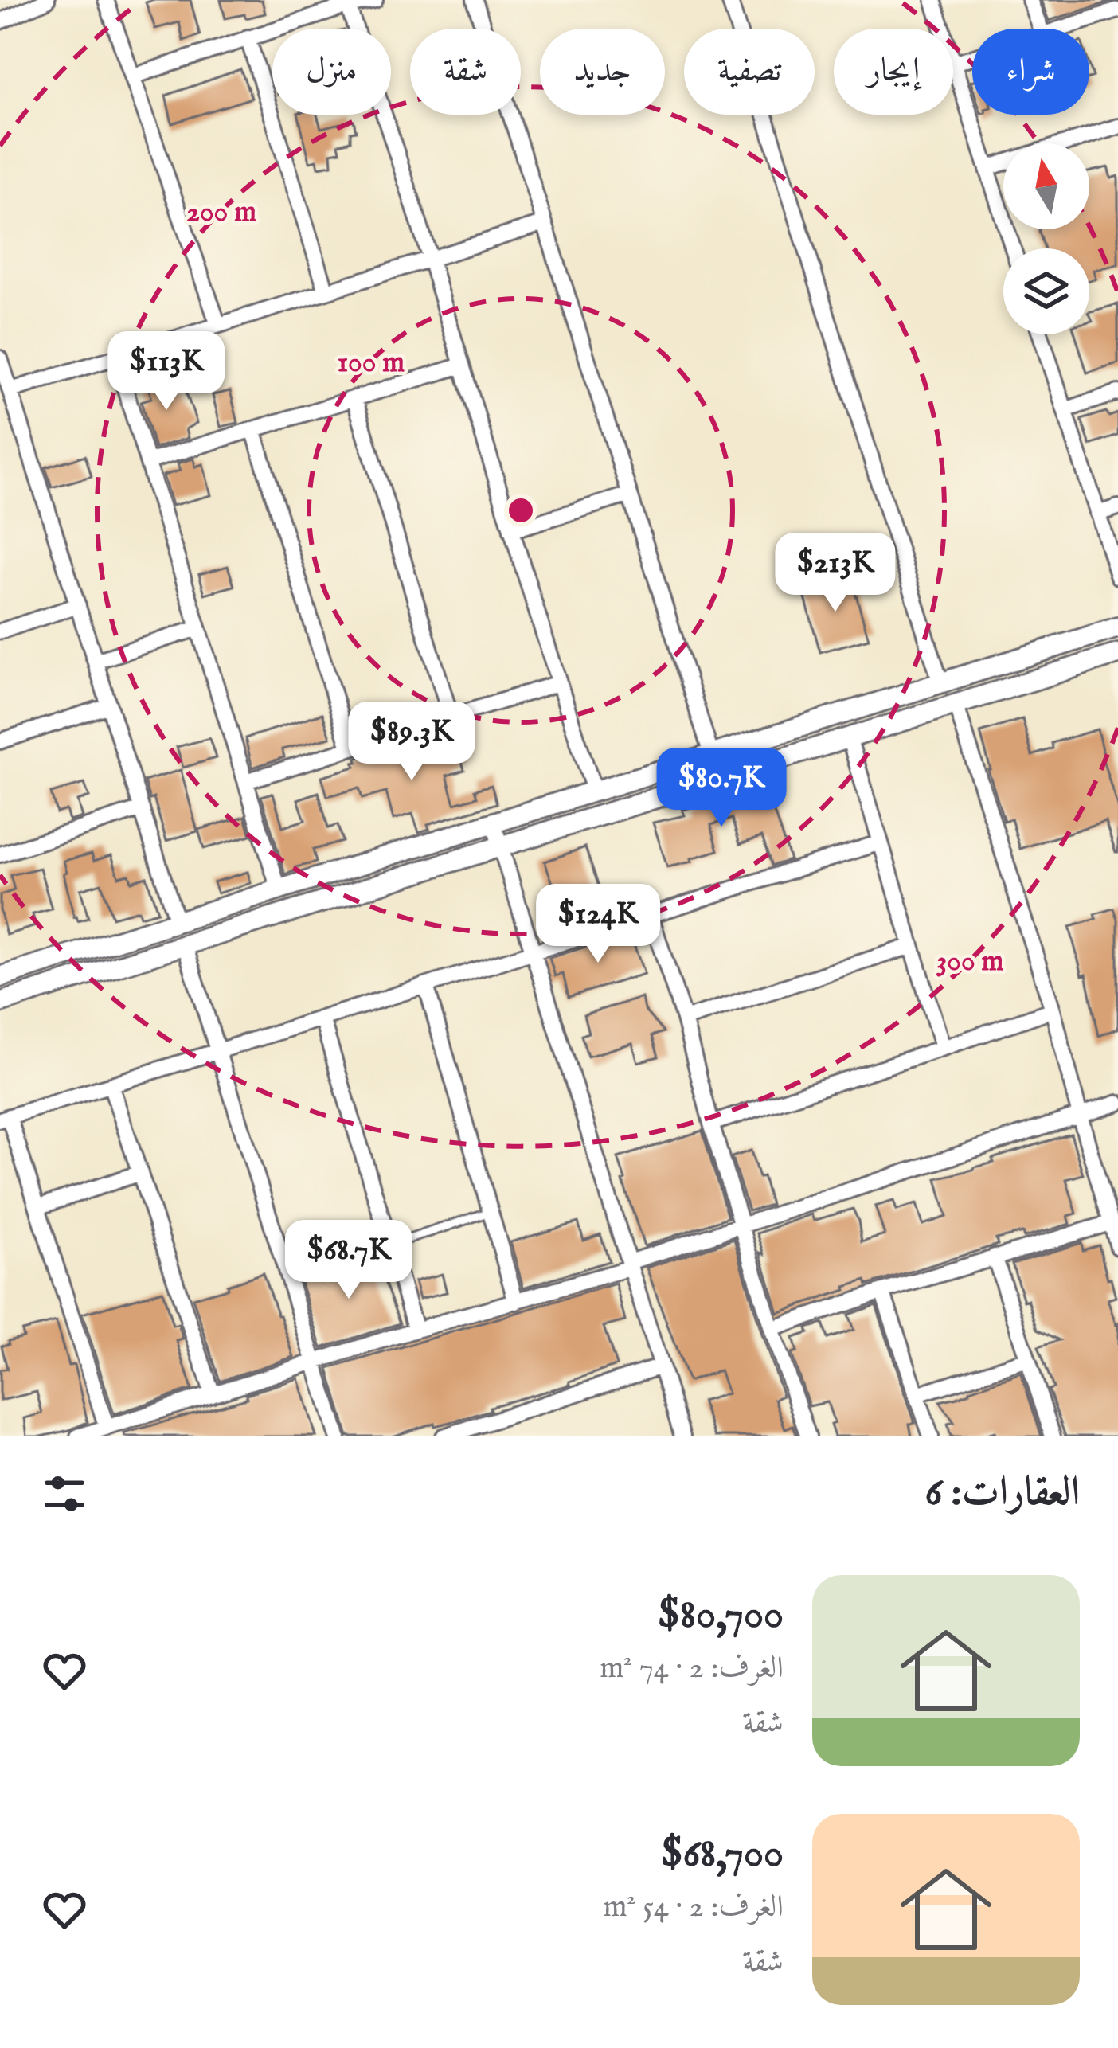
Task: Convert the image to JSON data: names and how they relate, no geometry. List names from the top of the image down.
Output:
{
  "north": "top",
  "page": {
    "chip": [
      "شراء",
      "إيجار",
      "تصفية",
      "جديد",
      "شقة",
      "منزل"
    ],
    "price": [
      "$113K",
      "$213K",
      "$89.3K",
      "$80.7K",
      "$124K",
      "$68.7K"
    ],
    "heading": "العقارات: 6",
    "list": [
      {
        "name": "$80,700",
        "note": "الغرف: 2 · 74 m² · شقة"
      },
      {
        "name": "$68,700",
        "note": "الغرف: 2 · 54 m² · شقة"
      }
    ]
  },
  "rings": ["200 m", "100 m", "300 m"]
}
